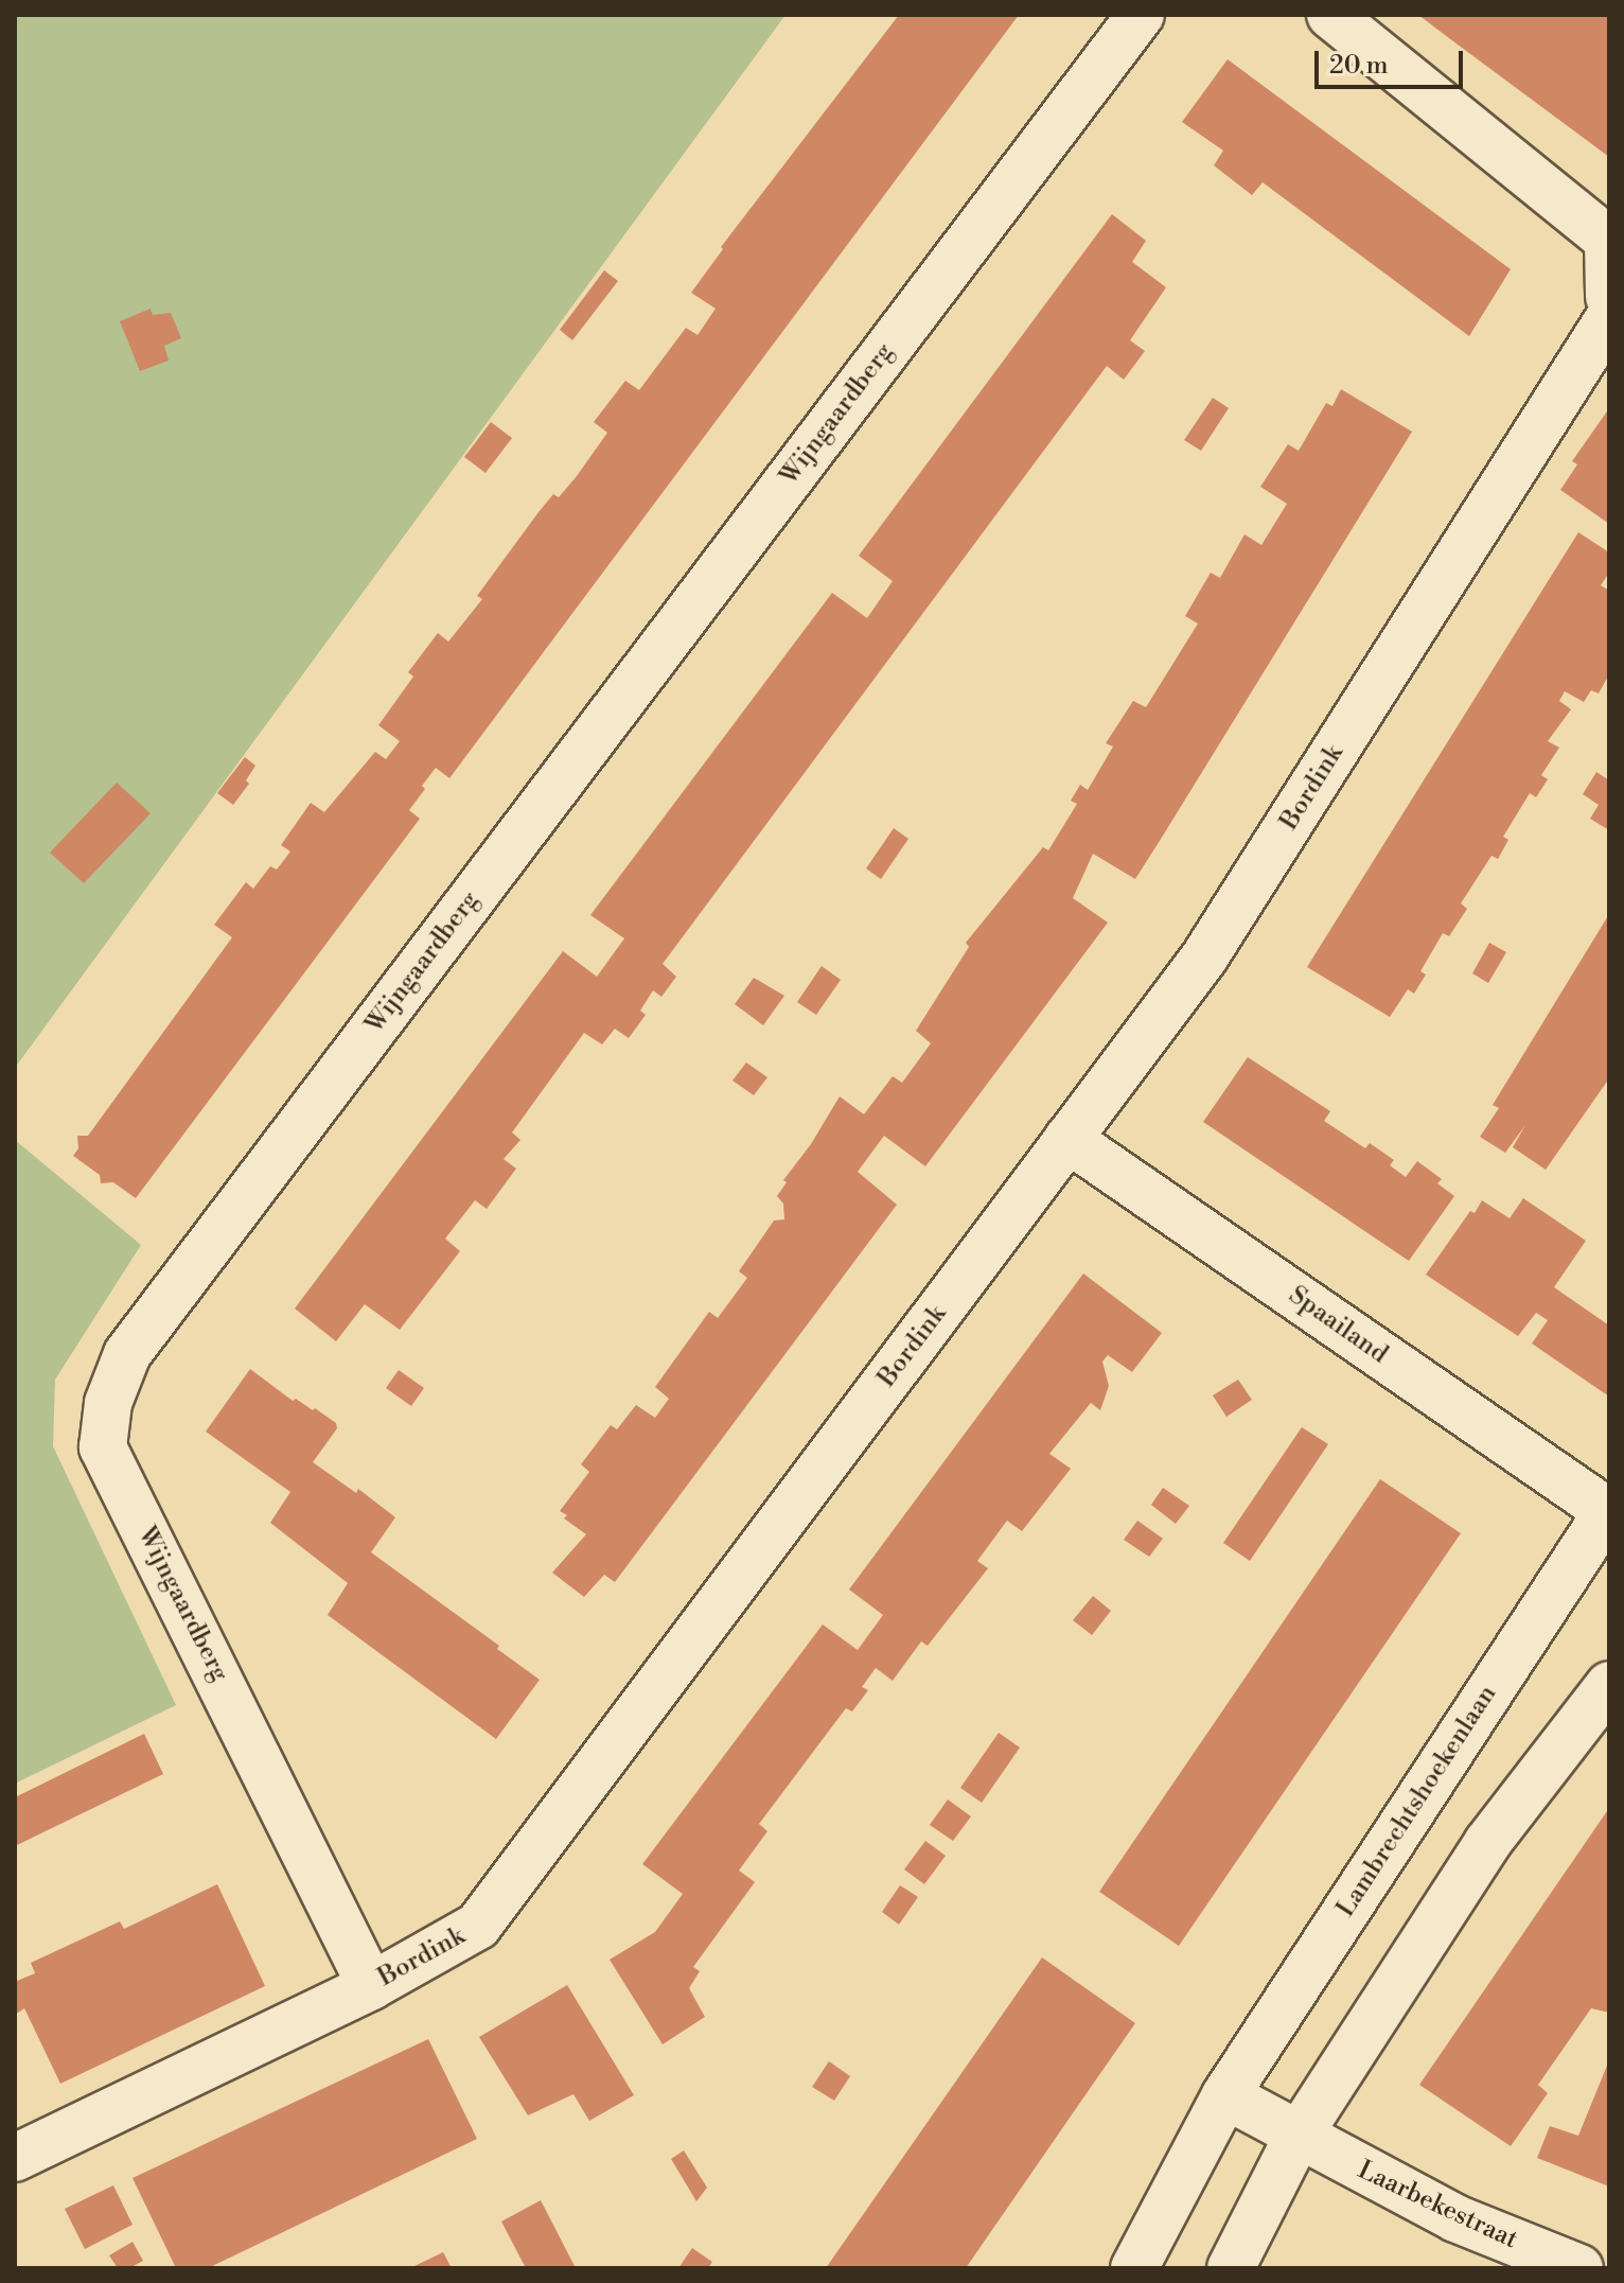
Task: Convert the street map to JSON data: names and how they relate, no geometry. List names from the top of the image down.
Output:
{
  "streets": {
    "street": [
      "Wijngaardberg",
      "Bordink",
      "Spaailand",
      "Lambrechtshoekenlaan",
      "Laarbekestraat"
    ]
  },
  "crossings": [
    ["Wijngaardberg", "Bordink"],
    ["Bordink", "Spaailand"],
    ["Spaailand", "Lambrechtshoekenlaan"]
  ],
  "scale_bar": "20 m"
}
